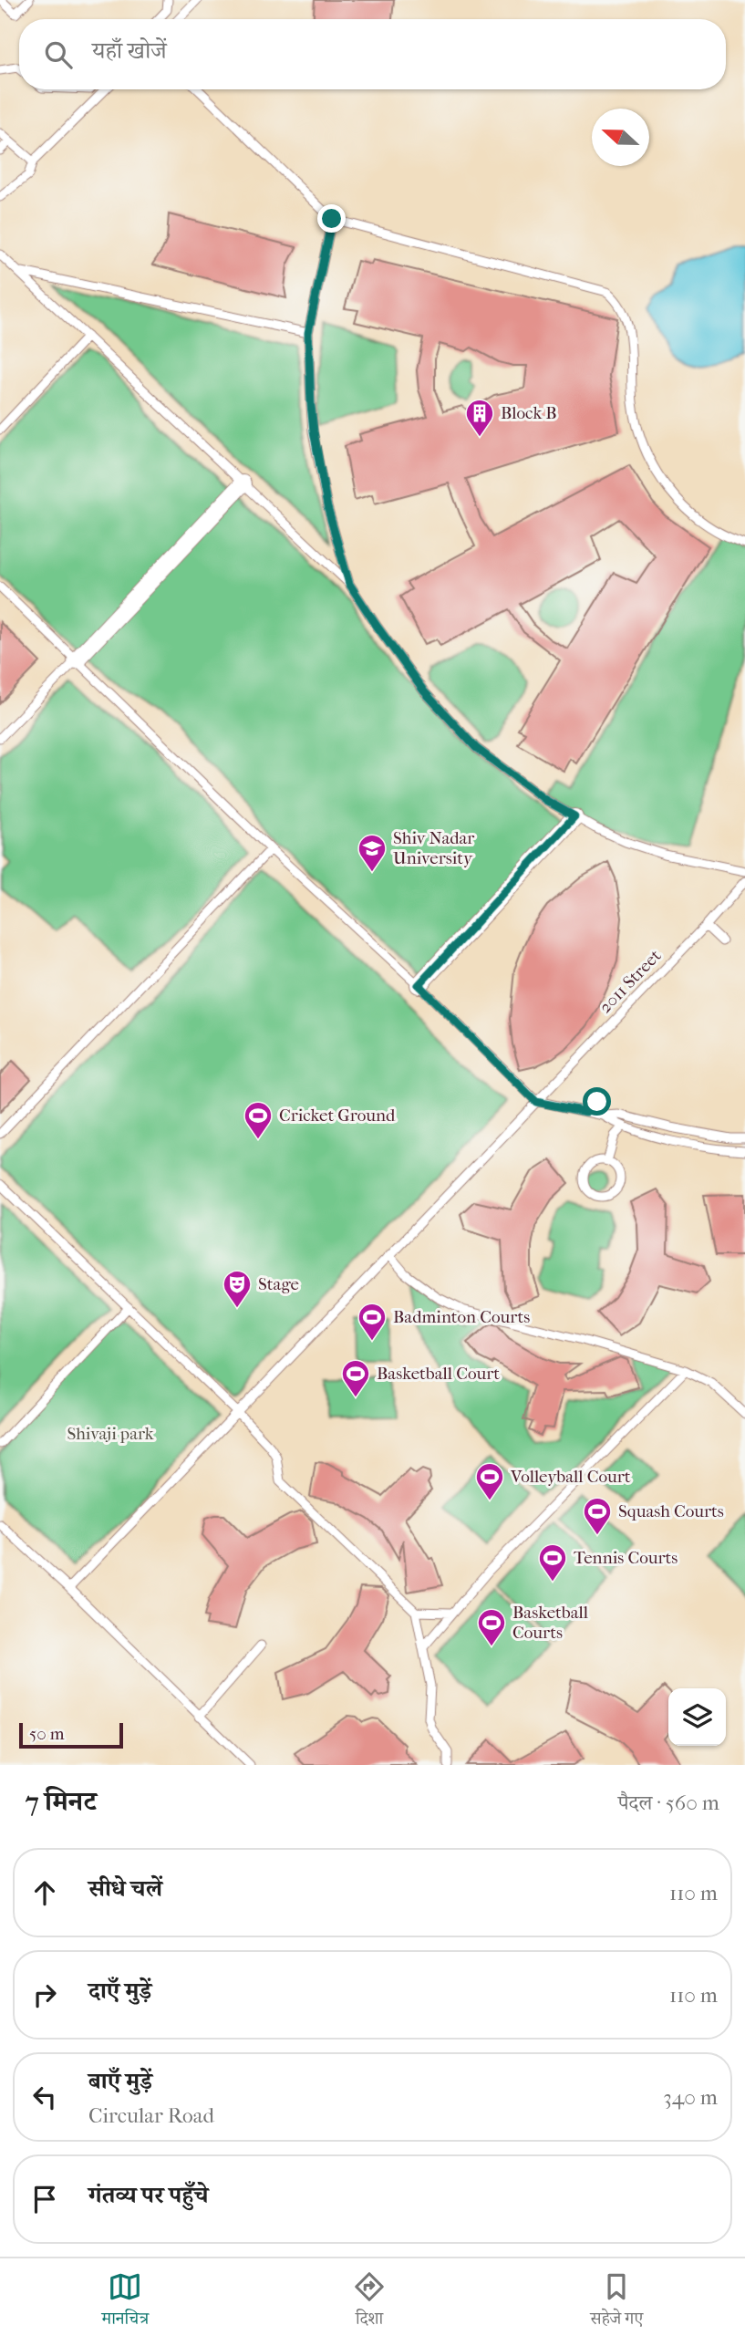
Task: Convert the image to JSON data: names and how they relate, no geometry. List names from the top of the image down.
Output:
{
  "streets": {
    "lane": ["2011 Street"]
  },
  "parks": ["Shivaji park"],
  "places": {
    "building": ["Block B"],
    "school or university": ["Shiv Nadar University"],
    "sports": [
      "Cricket Ground",
      "Badminton Courts",
      "Basketball Court",
      "Volleyball Court",
      "Squash Courts",
      "Tennis Courts",
      "Basketball Courts"
    ],
    "theatre": ["Stage"]
  },
  "scale_bar": "50 m",
  "north": "left",
  "page": {
    "search": "यहाँ खोजें",
    "scale": "50 m",
    "heading": ["7 मिनट", "पैदल · 560 m"],
    "list": [
      ["सीधे चलें", "110 m"],
      ["दाएँ मुड़ें", "110 m"],
      ["बाएँ मुड़ें", "Circular Road", "340 m"],
      "गंतव्य पर पहुँचे"
    ],
    "nav": ["मानचित्र", "दिशा", "सहेजे गए"]
  }
}
